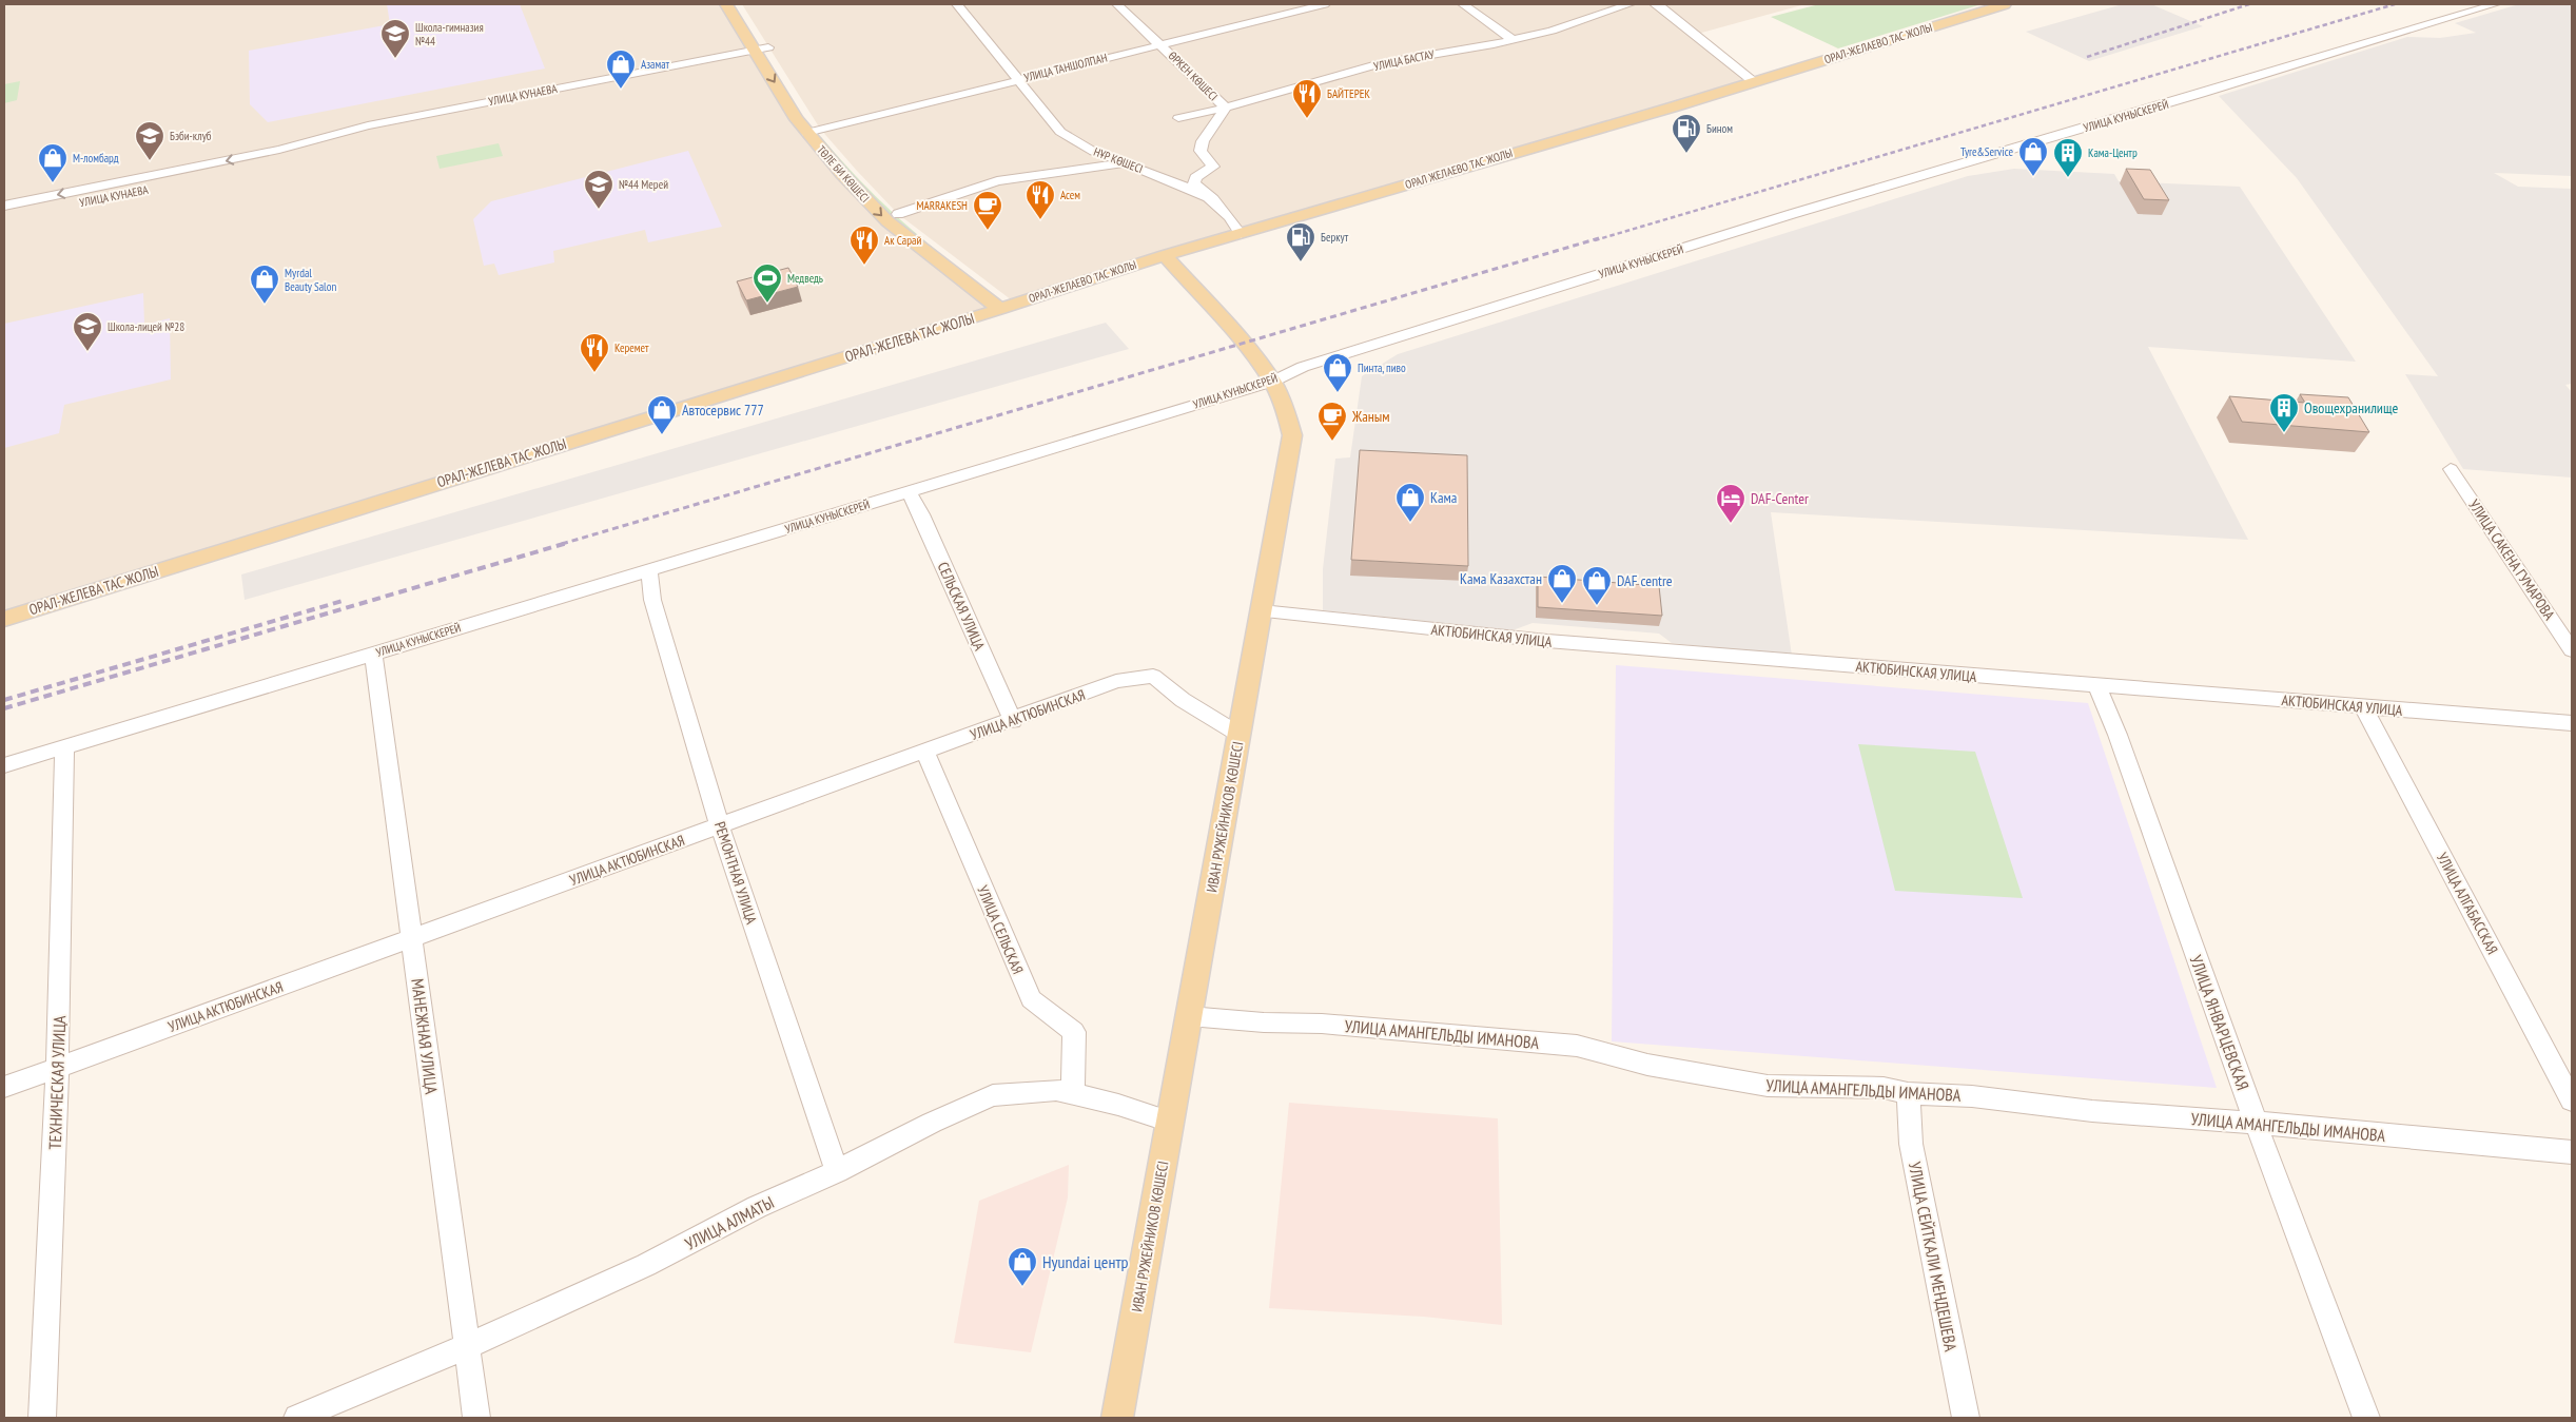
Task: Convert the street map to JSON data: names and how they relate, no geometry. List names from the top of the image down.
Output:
{
  "streets": {
    "main road": [
      "ОРАЛ-ЖЕЛАЕВО ТАС ЖОЛЫ",
      "ОРАЛ ЖЕЛАЕВО ТАС ЖОЛЫ",
      "ТӨЛЕ БИ КӨШЕСІ",
      "ОРАЛ-ЖЕЛЕВА ТАС ЖОЛЫ",
      "ИВАН РУЖЕЙНИКОВ КӨШЕСІ"
    ],
    "street": [
      "УЛИЦА БАСТАУ",
      "УЛИЦА ТАНШОЛПАН",
      "ӨРКЕН КӨШЕСІ",
      "УЛИЦА КУНАЕВА",
      "УЛИЦА КУНЫСКЕРЕЙ",
      "НҰР КӨШЕСІ",
      "УЛИЦА САКЕНА ГУМАРОВА",
      "СЕЛЬСКАЯ УЛИЦА",
      "АКТЮБИНСКАЯ УЛИЦА",
      "УЛИЦА АКТЮБИНСКАЯ",
      "РЕМОНТНАЯ УЛИЦА",
      "УЛИЦА АЛГАБАССКАЯ",
      "УЛИЦА СЕЛЬСКАЯ",
      "УЛИЦА ЯНВАРЦЕВСКАЯ",
      "УЛИЦА АМАНГЕЛЬДЫ ИМАНОВА",
      "МАНЕЖНАЯ УЛИЦА",
      "ТЕХНИЧЕСКАЯ УЛИЦА",
      "УЛИЦА АЛМАТЫ",
      "УЛИЦА СЕЙТКАЛИ МЕНДЕШЕВА"
    ]
  },
  "crossings": [
    ["ОРАЛ-ЖЕЛАЕВО ТАС ЖОЛЫ", "ОРАЛ ЖЕЛАЕВО ТАС ЖОЛЫ"],
    ["ОРАЛ-ЖЕЛАЕВО ТАС ЖОЛЫ", "ТӨЛЕ БИ КӨШЕСІ"],
    ["ОРАЛ-ЖЕЛАЕВО ТАС ЖОЛЫ", "ОРАЛ-ЖЕЛЕВА ТАС ЖОЛЫ"],
    ["ОРАЛ-ЖЕЛАЕВО ТАС ЖОЛЫ", "ИВАН РУЖЕЙНИКОВ КӨШЕСІ"],
    ["УЛИЦА БАСТАУ", "ӨРКЕН КӨШЕСІ"],
    ["УЛИЦА ТАНШОЛПАН", "ӨРКЕН КӨШЕСІ"],
    ["УЛИЦА ТАНШОЛПАН", "НҰР КӨШЕСІ"],
    ["УЛИЦА ТАНШОЛПАН", "ТӨЛЕ БИ КӨШЕСІ"],
    ["ӨРКЕН КӨШЕСІ", "НҰР КӨШЕСІ"],
    ["УЛИЦА КУНАЕВА", "ТӨЛЕ БИ КӨШЕСІ"],
    ["УЛИЦА КУНЫСКЕРЕЙ", "СЕЛЬСКАЯ УЛИЦА"],
    ["УЛИЦА КУНЫСКЕРЕЙ", "ИВАН РУЖЕЙНИКОВ КӨШЕСІ"],
    ["УЛИЦА КУНЫСКЕРЕЙ", "РЕМОНТНАЯ УЛИЦА"],
    ["УЛИЦА КУНЫСКЕРЕЙ", "МАНЕЖНАЯ УЛИЦА"],
    ["УЛИЦА КУНЫСКЕРЕЙ", "ТЕХНИЧЕСКАЯ УЛИЦА"],
    ["ОРАЛ ЖЕЛАЕВО ТАС ЖОЛЫ", "ИВАН РУЖЕЙНИКОВ КӨШЕСІ"],
    ["ТӨЛЕ БИ КӨШЕСІ", "ОРАЛ-ЖЕЛЕВА ТАС ЖОЛЫ"],
    ["СЕЛЬСКАЯ УЛИЦА", "УЛИЦА АКТЮБИНСКАЯ"],
    ["АКТЮБИНСКАЯ УЛИЦА", "ИВАН РУЖЕЙНИКОВ КӨШЕСІ"],
    ["АКТЮБИНСКАЯ УЛИЦА", "УЛИЦА АЛГАБАССКАЯ"],
    ["АКТЮБИНСКАЯ УЛИЦА", "УЛИЦА ЯНВАРЦЕВСКАЯ"],
    ["УЛИЦА АКТЮБИНСКАЯ", "ИВАН РУЖЕЙНИКОВ КӨШЕСІ"],
    ["УЛИЦА АКТЮБИНСКАЯ", "РЕМОНТНАЯ УЛИЦА"],
    ["УЛИЦА АКТЮБИНСКАЯ", "УЛИЦА СЕЛЬСКАЯ"],
    ["УЛИЦА АКТЮБИНСКАЯ", "МАНЕЖНАЯ УЛИЦА"],
    ["УЛИЦА АКТЮБИНСКАЯ", "ТЕХНИЧЕСКАЯ УЛИЦА"],
    ["ИВАН РУЖЕЙНИКОВ КӨШЕСІ", "УЛИЦА АМАНГЕЛЬДЫ ИМАНОВА"],
    ["ИВАН РУЖЕЙНИКОВ КӨШЕСІ", "УЛИЦА АЛМАТЫ"],
    ["РЕМОНТНАЯ УЛИЦА", "УЛИЦА АЛМАТЫ"],
    ["УЛИЦА СЕЛЬСКАЯ", "УЛИЦА АЛМАТЫ"],
    ["УЛИЦА ЯНВАРЦЕВСКАЯ", "УЛИЦА АМАНГЕЛЬДЫ ИМАНОВА"],
    ["УЛИЦА АМАНГЕЛЬДЫ ИМАНОВА", "УЛИЦА СЕЙТКАЛИ МЕНДЕШЕВА"],
    ["МАНЕЖНАЯ УЛИЦА", "УЛИЦА АЛМАТЫ"]
  ],
  "places": {
    "school or university": [
      "Школа-гимназия №44",
      "Бэби-клуб",
      "№44 Мерей",
      "Школа-лицей №28"
    ],
    "shop": [
      "Азамат",
      "Tyre&Service",
      "М-ломбард",
      "Myrdal Beauty Salon",
      "Пинта, пиво",
      "Автосервис 777",
      "Кама",
      "Кама Казахстан",
      "DAF centre",
      "Hyundai центр"
    ],
    "restaurant": [
      "БАЙТЕРЕК",
      "Асем",
      "Ак Сарай",
      "Керемет"
    ],
    "fuel station": ["Бином", "Беркут"],
    "building": ["Кама-Центр", "Овощехранилище"],
    "cafe": ["MARRAKESH", "Жаным"],
    "sports": ["Медведь"],
    "hotel": ["DAF-Center"]
  }
}
